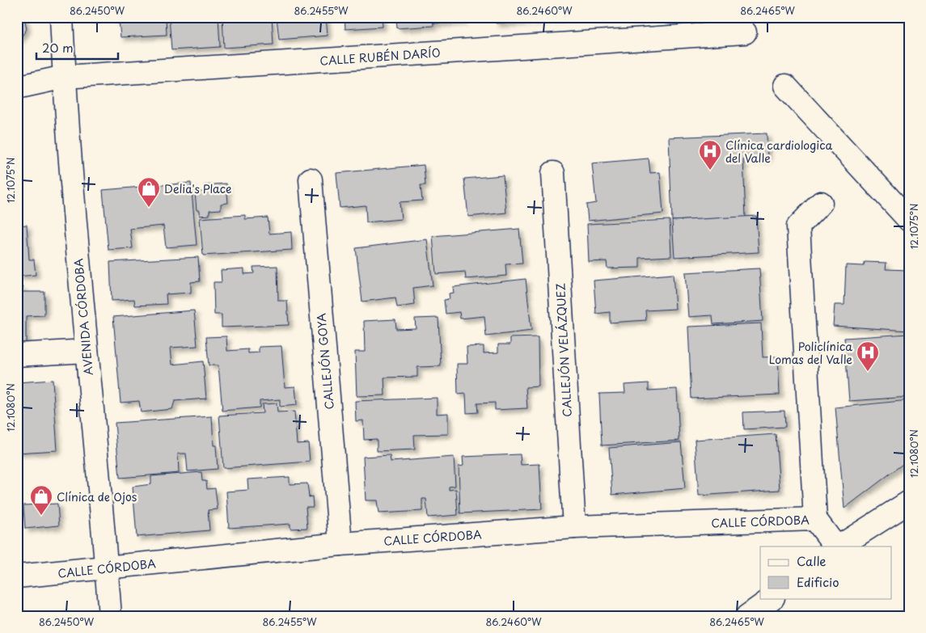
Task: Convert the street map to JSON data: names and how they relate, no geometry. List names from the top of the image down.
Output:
{
  "streets": {
    "street": [
      "CALLE RUBÉN DARÍO",
      "AVENIDA CÓRDOBA",
      "CALLEJÓN VELÁZQUEZ",
      "CALLEJÓN GOYA",
      "CALLE CÓRDOBA"
    ]
  },
  "crossings": [
    ["CALLE RUBÉN DARÍO", "AVENIDA CÓRDOBA"],
    ["AVENIDA CÓRDOBA", "CALLE CÓRDOBA"],
    ["CALLEJÓN VELÁZQUEZ", "CALLE CÓRDOBA"],
    ["CALLEJÓN GOYA", "CALLE CÓRDOBA"]
  ],
  "places": {
    "hospital": ["Clínica cardiologica del Valle", "Policlínica Lomas del Valle"],
    "shop": ["Delia's Place", "Clínica de Ojos"]
  },
  "legend": ["Calle", "Edificio"],
  "scale_bar": "20 m",
  "coordinates": [
    "86.2450°W",
    "86.2455°W",
    "86.2460°W",
    "86.2465°W",
    "12.1075°N",
    "12.1080°N"
  ]
}
